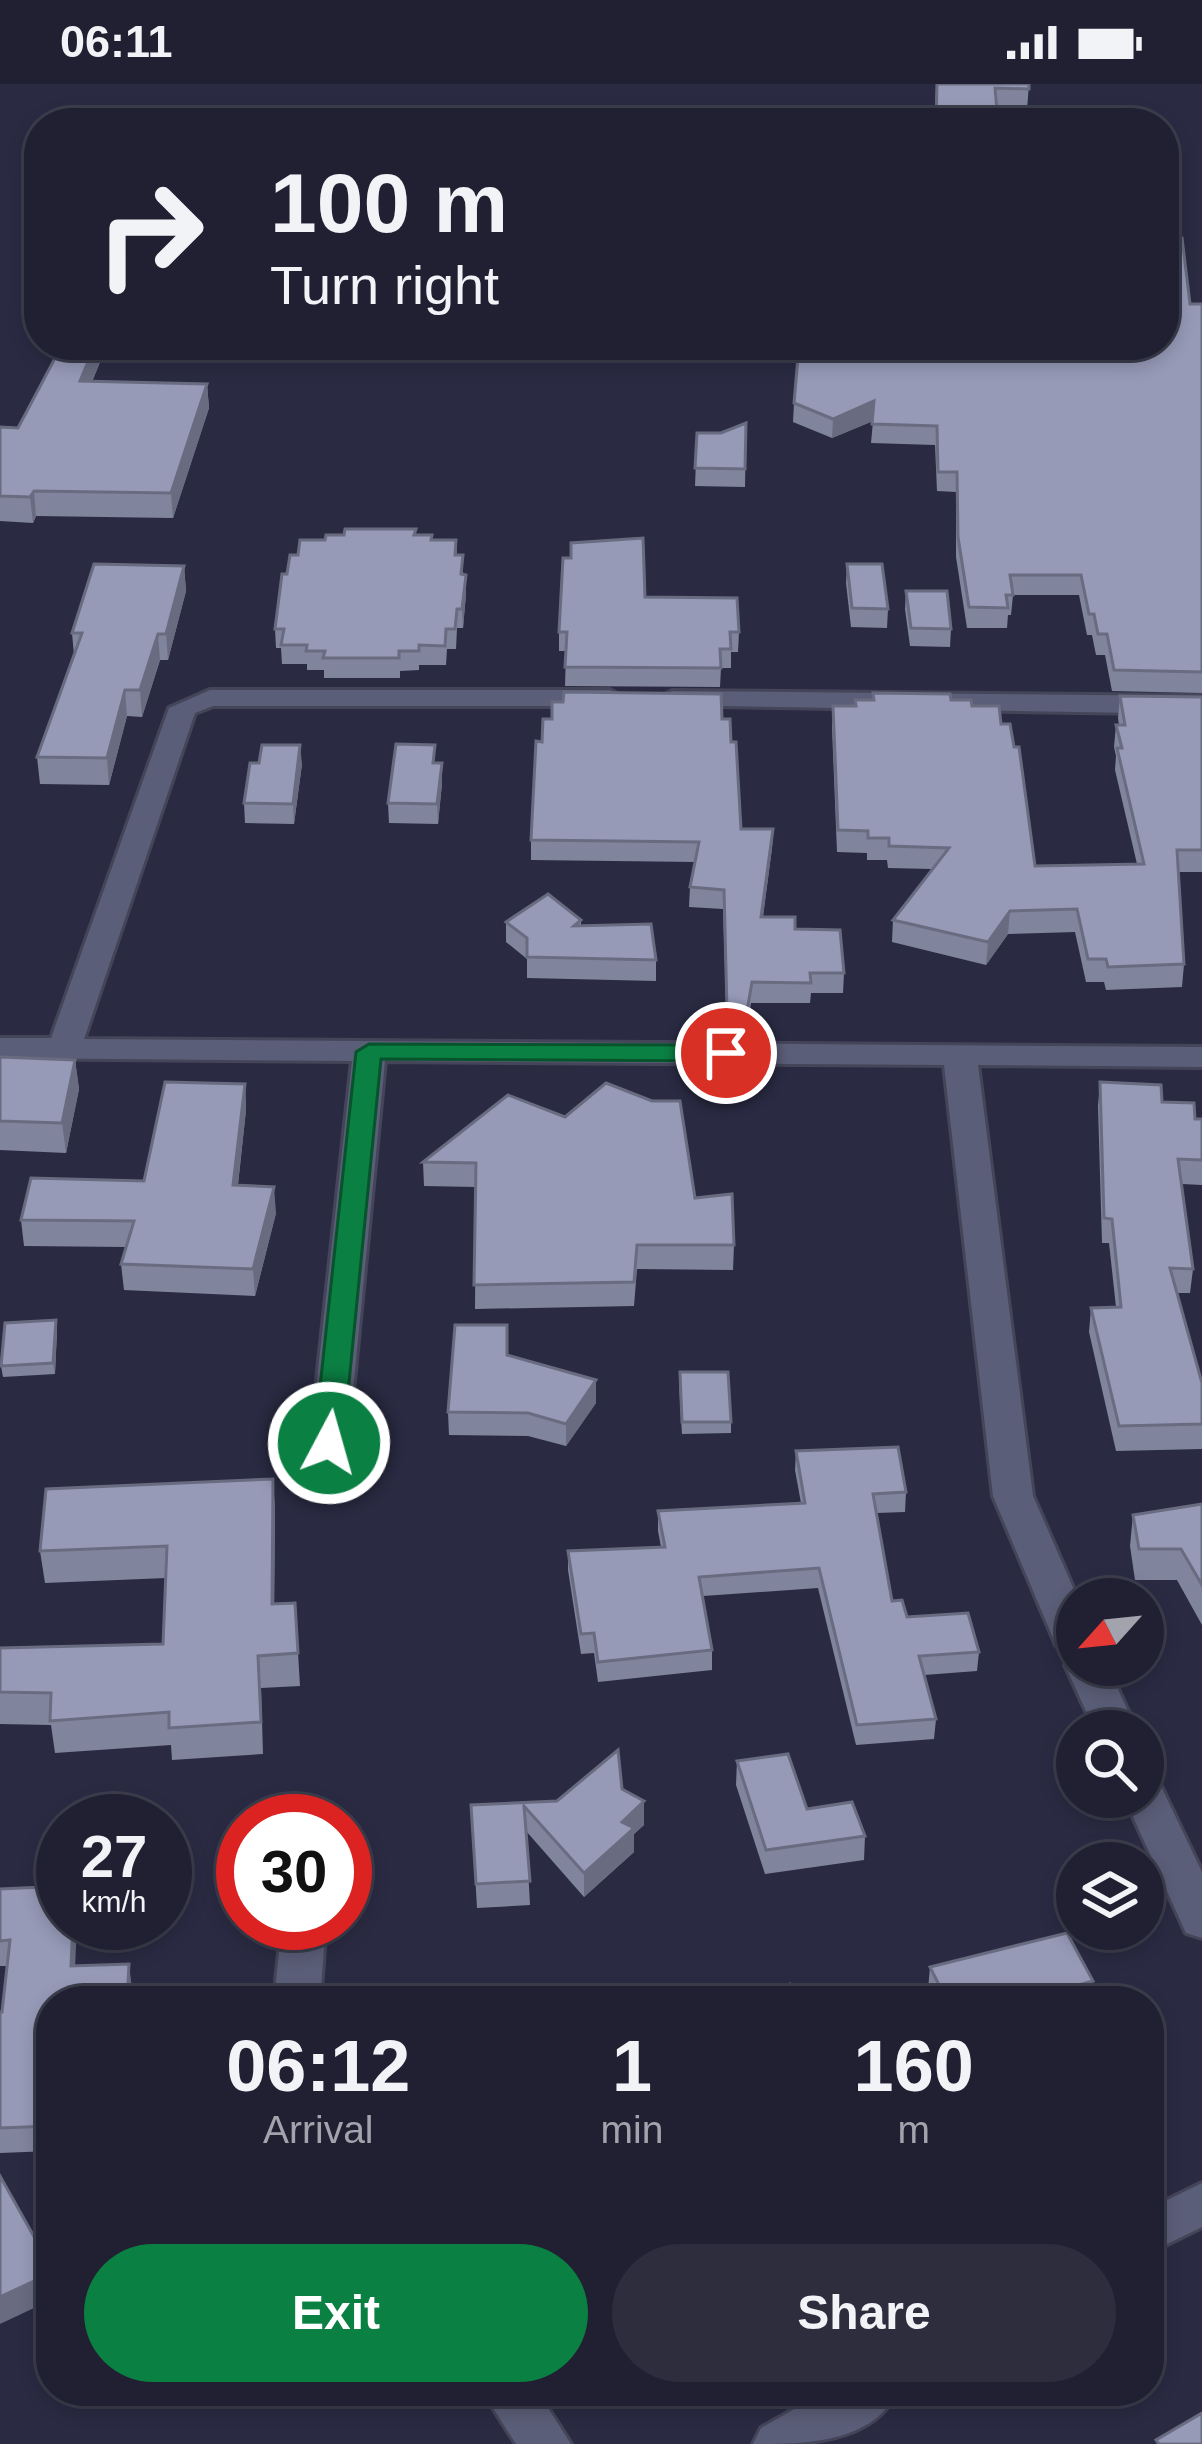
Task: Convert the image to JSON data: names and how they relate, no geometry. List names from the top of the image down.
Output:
{
  "north": "bottom left",
  "page": {
    "status": "06:11",
    "turn": ["100 m", "Turn right"],
    "speed": "27 km/h",
    "limit": "30",
    "eta": [
      "06:12",
      "Arrival",
      "1",
      "min",
      "160",
      "m"
    ],
    "buttons": ["Exit", "Share"]
  }
}
